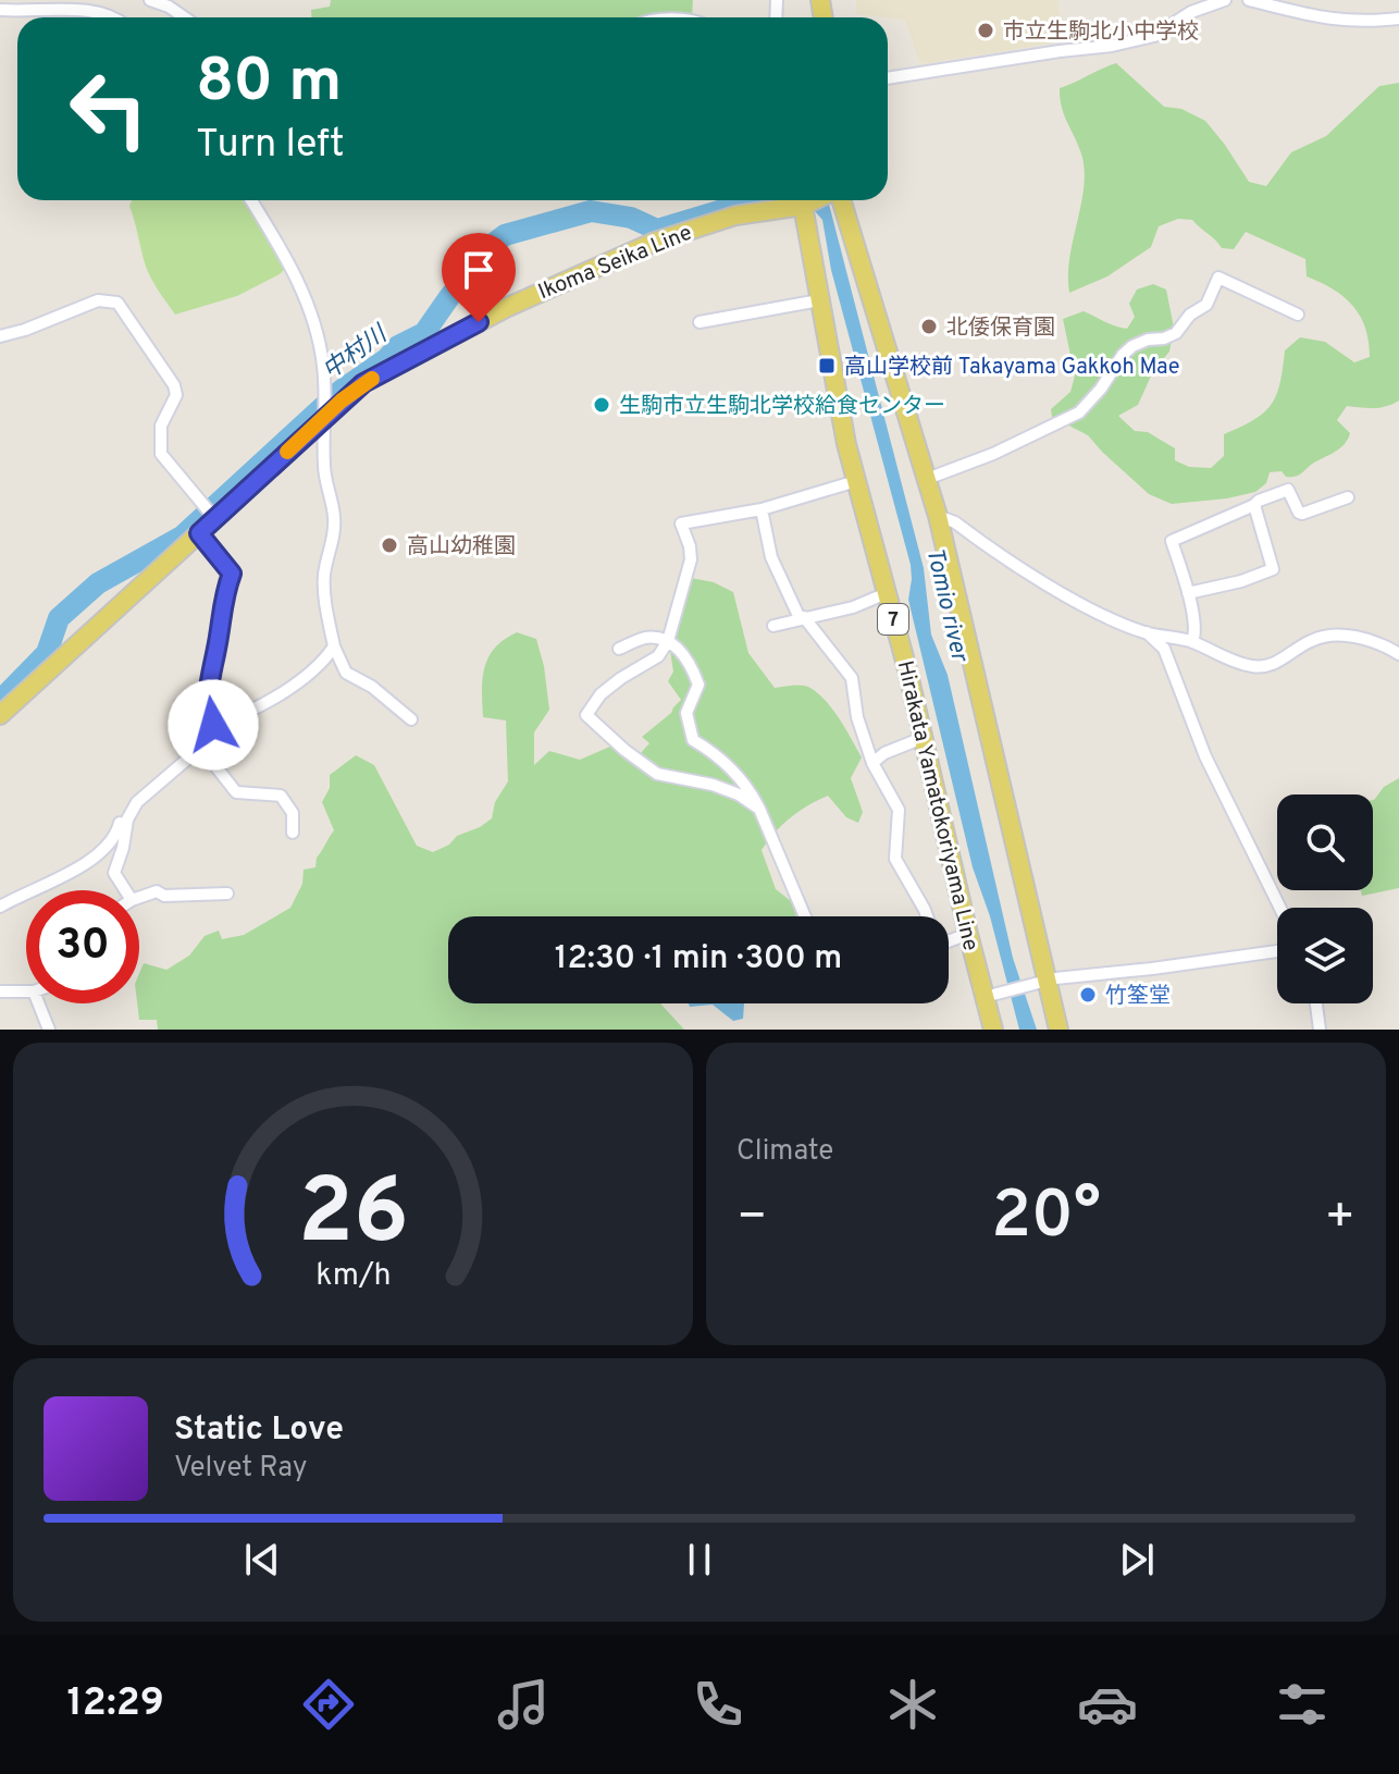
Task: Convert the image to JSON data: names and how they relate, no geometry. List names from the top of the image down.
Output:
{
  "streets": {
    "main road": ["Ikoma Seika Line", "7", "Hirakata Yamatokoriyama Line"]
  },
  "crossings": [
    ["Ikoma Seika Line", "Hirakata Yamatokoriyama Line"]
  ],
  "water": ["中村川", "Tomio river"],
  "places": {
    "other": [
      "市立生駒北小中学校",
      "北倭保育園",
      "生駒市立生駒北学校給食センター",
      "高山幼稚園",
      "竹筌堂"
    ],
    "transit": ["高山学校前 Takayama Gakkoh Mae"]
  },
  "page": {
    "turn": ["80 m", "Turn left"],
    "limit": "30",
    "trip": "12:30 · 1 min · 300 m",
    "tile": "Climate",
    "heat": ["−", "20°", "+"],
    "song": ["Static Love", "Velvet Ray"],
    "tabs": "12:29",
    "gauge": ["26", "km/h"]
  }
}
